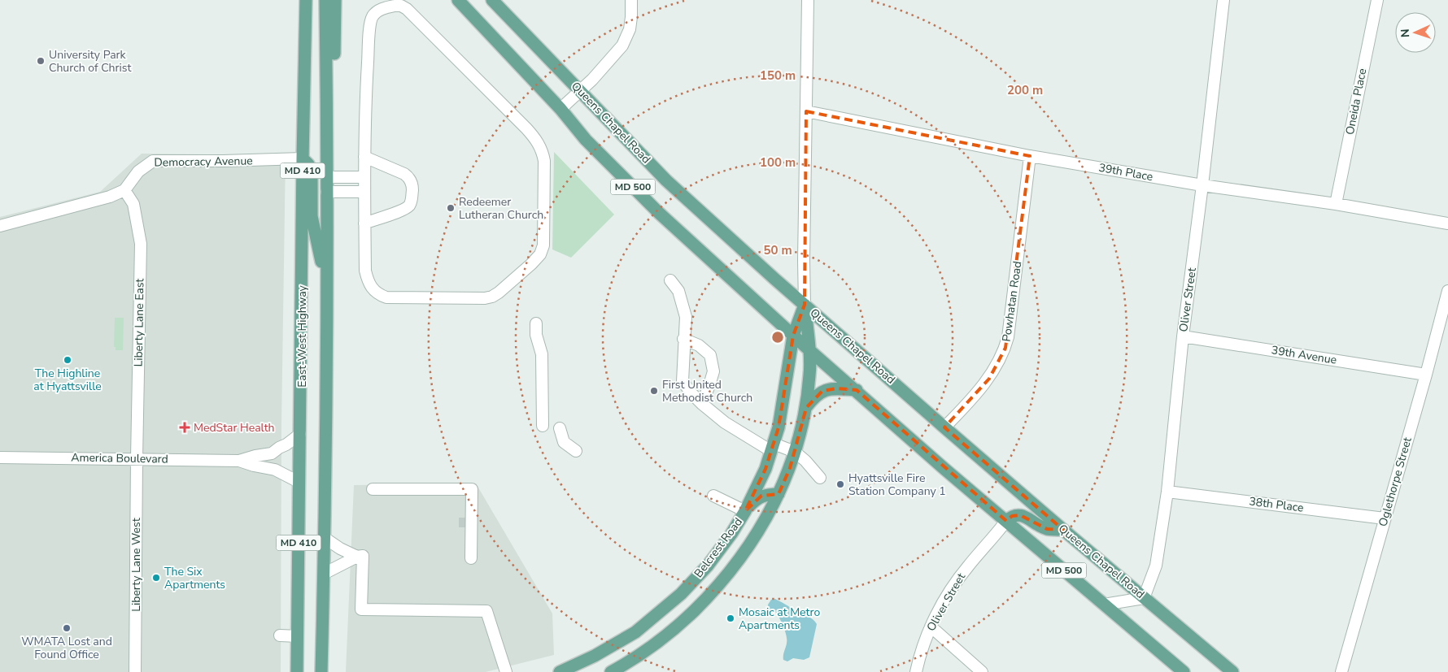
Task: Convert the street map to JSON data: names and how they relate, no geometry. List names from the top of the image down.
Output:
{
  "streets": {
    "main road": [
      "Queens Chapel Road",
      "MD 410",
      "MD 500",
      "East-West Highway",
      "Belcrest Road"
    ],
    "street": [
      "Oneida Place",
      "Democracy Avenue",
      "39th Place",
      "Oliver Street",
      "Powhatan Road",
      "Liberty Lane East",
      "39th Avenue",
      "America Boulevard",
      "Oglethorpe Street",
      "38th Place",
      "Liberty Lane West"
    ]
  },
  "crossings": [
    ["Oneida Place", "39th Place"],
    ["Queens Chapel Road", "Oliver Street"],
    ["Queens Chapel Road", "Powhatan Road"],
    ["Queens Chapel Road", "Belcrest Road"],
    ["Democracy Avenue", "Liberty Lane East"],
    ["Democracy Avenue", "East-West Highway"],
    ["39th Place", "Oliver Street"],
    ["39th Place", "Powhatan Road"],
    ["MD 500", "Oliver Street"],
    ["MD 500", "Belcrest Road"],
    ["Oliver Street", "39th Avenue"],
    ["Oliver Street", "38th Place"],
    ["Liberty Lane East", "America Boulevard"],
    ["Liberty Lane East", "Liberty Lane West"],
    ["East-West Highway", "America Boulevard"],
    ["39th Avenue", "Oglethorpe Street"],
    ["America Boulevard", "Liberty Lane West"],
    ["Oglethorpe Street", "38th Place"]
  ],
  "places": {
    "other": [
      "University Park Church of Christ",
      "Redeemer Lutheran Church",
      "The Highline at Hyattsville",
      "First United Methodist Church",
      "Hyattsville Fire Station Company 1",
      "The Six Apartments",
      "Mosaic at Metro Apartments",
      "WMATA Lost and Found Office"
    ],
    "health": ["MedStar Health"]
  },
  "north": "left",
  "rings": [
    "150 m",
    "200 m",
    "100 m",
    "50 m"
  ]
}
